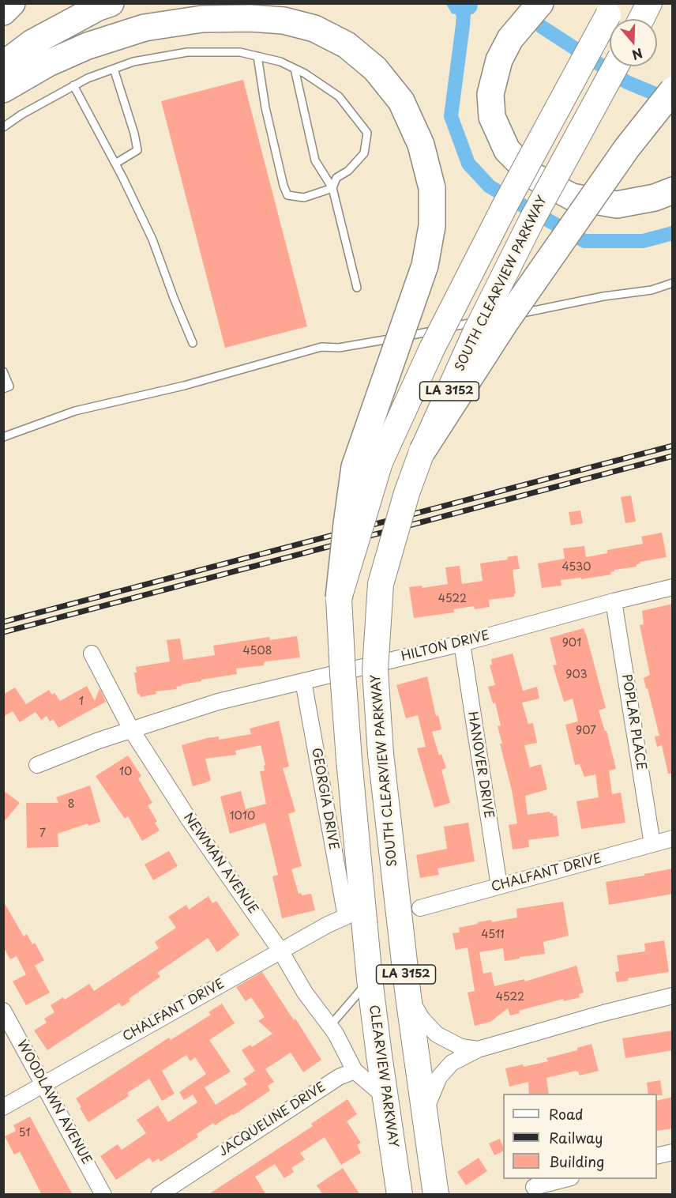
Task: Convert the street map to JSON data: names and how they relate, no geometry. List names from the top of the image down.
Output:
{
  "streets": {
    "highway": ["SOUTH CLEARVIEW PARKWAY", "LA 3152", "CLEARVIEW PARKWAY"],
    "street": [
      "HILTON DRIVE",
      "POPLAR PLACE",
      "HANOVER DRIVE",
      "GEORGIA DRIVE",
      "NEWMAN AVENUE",
      "CHALFANT DRIVE",
      "WOODLAWN AVENUE",
      "JACQUELINE DRIVE"
    ]
  },
  "crossings": [
    ["LA 3152", "CLEARVIEW PARKWAY"],
    ["HILTON DRIVE", "POPLAR PLACE"],
    ["HILTON DRIVE", "HANOVER DRIVE"],
    ["HILTON DRIVE", "GEORGIA DRIVE"],
    ["HILTON DRIVE", "NEWMAN AVENUE"],
    ["POPLAR PLACE", "CHALFANT DRIVE"],
    ["HANOVER DRIVE", "CHALFANT DRIVE"],
    ["GEORGIA DRIVE", "CHALFANT DRIVE"],
    ["NEWMAN AVENUE", "CHALFANT DRIVE"],
    ["NEWMAN AVENUE", "JACQUELINE DRIVE"],
    ["CHALFANT DRIVE", "WOODLAWN AVENUE"]
  ],
  "house_numbers": [
    "4530",
    "4522",
    "901",
    "4508",
    "903",
    "1",
    "907",
    "10",
    "8",
    "1010",
    "7",
    "4511",
    "4522",
    "51"
  ],
  "legend": ["Road", "Railway", "Building"],
  "north": "bottom"
}
